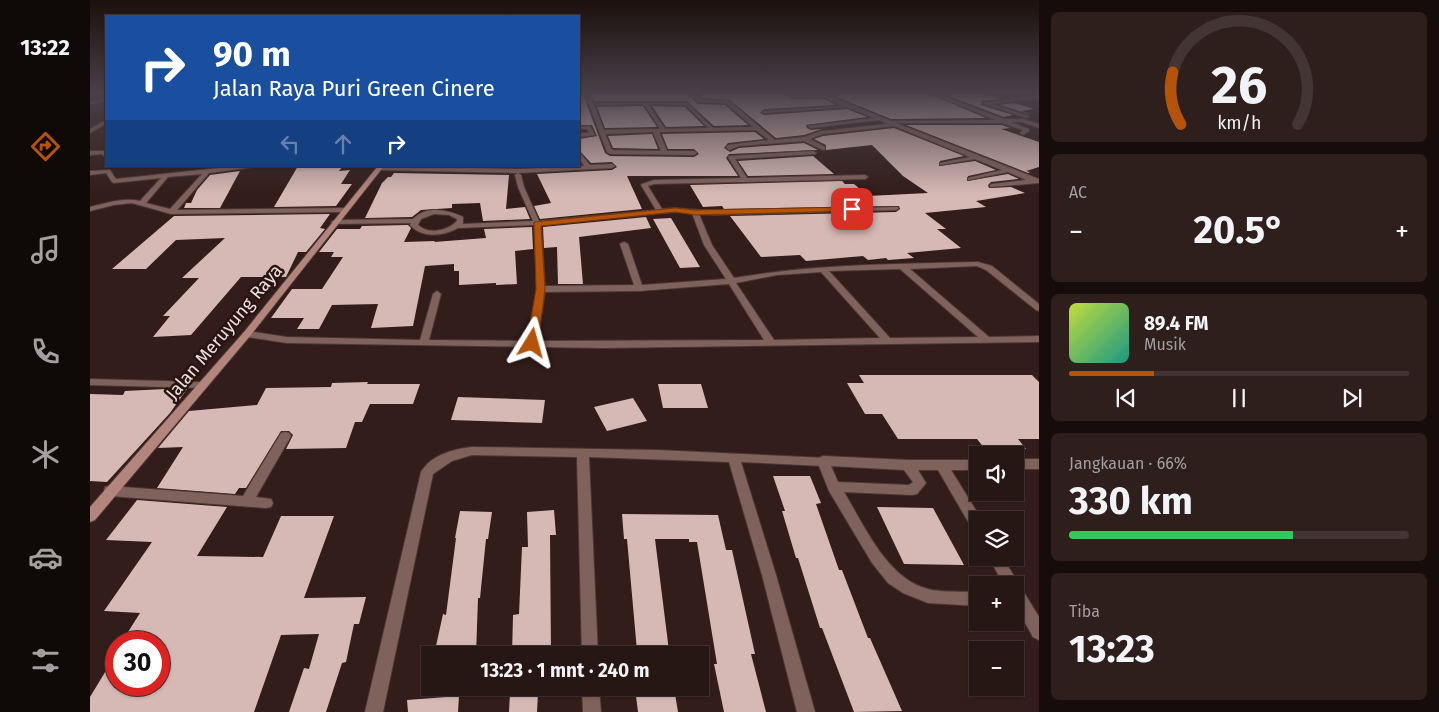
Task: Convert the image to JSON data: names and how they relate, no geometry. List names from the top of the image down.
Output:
{
  "streets": {
    "main road": ["Jalan Meruyung Raya"]
  },
  "page": {
    "tabs": "13:22",
    "turn": ["90 m", "Jalan Raya Puri Green Cinere"],
    "tile": [
      "AC",
      ["Jangkauan · 66%", "330 km"],
      ["Tiba", "13:23"]
    ],
    "heat": ["−", "20.5°", "+"],
    "song": ["89.4 FM", "Musik"],
    "map_buttons": ["+", "−"],
    "limit": "30",
    "trip": "13:23 · 1 mnt · 240 m",
    "gauge": ["26", "km/h"]
  }
}
